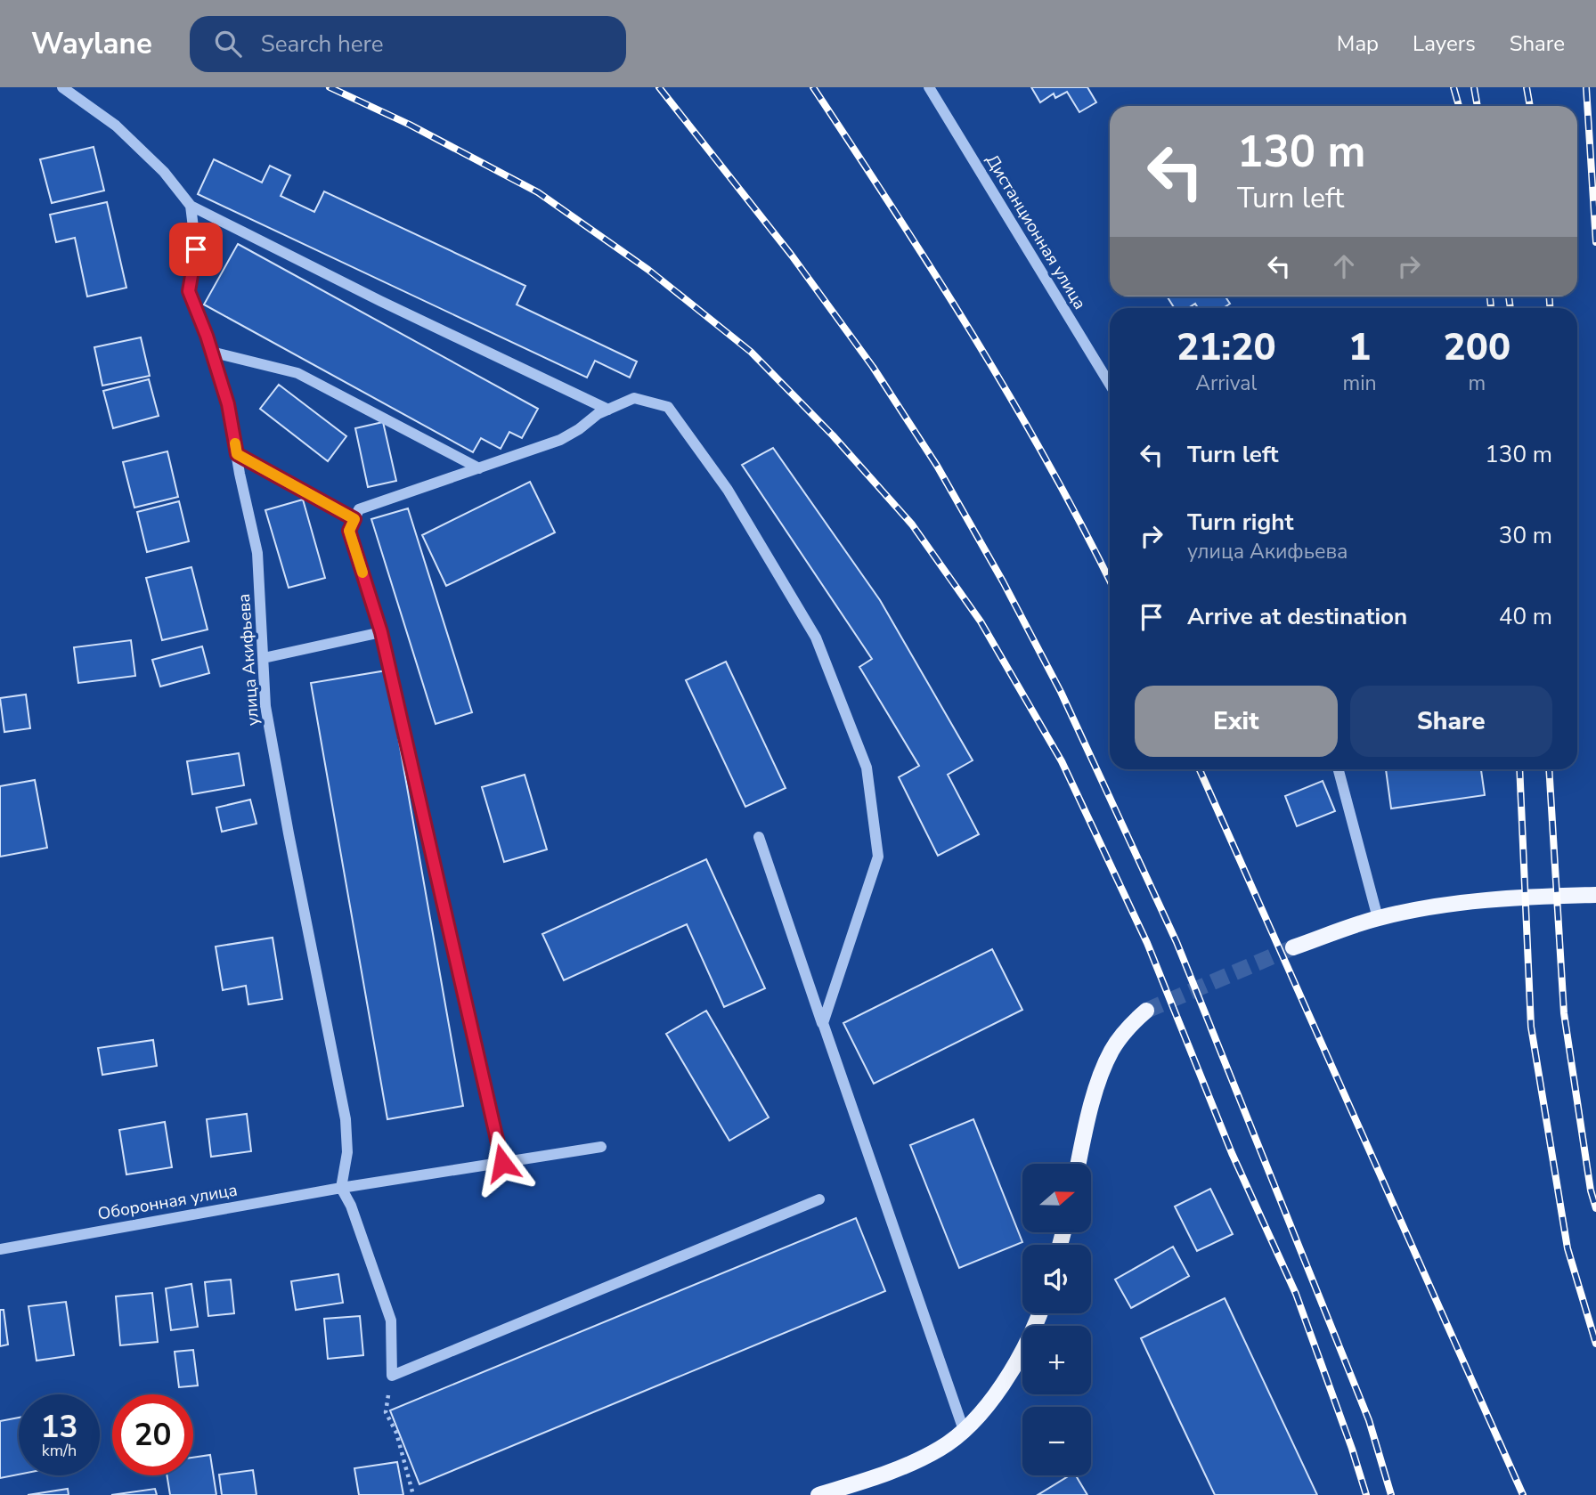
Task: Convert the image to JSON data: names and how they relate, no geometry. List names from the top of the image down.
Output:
{
  "streets": {
    "street": ["Дистанционная улица", "улица Акифьева", "Оборонная улица"]
  },
  "crossings": [
    ["улица Акифьева", "Оборонная улица"]
  ],
  "north": "right",
  "page": {
    "header": "Waylane",
    "search": "Search here",
    "nav": ["Map", "Layers", "Share"],
    "turn": ["130 m", "Turn left"],
    "eta": [
      "21:20",
      "Arrival",
      "1",
      "min",
      "200",
      "m"
    ],
    "list": [
      {
        "name": "Turn left",
        "value": "130 m"
      },
      {
        "name": "Turn right",
        "note": "улица Акифьева",
        "value": "30 m"
      },
      {
        "name": "Arrive at destination",
        "value": "40 m"
      }
    ],
    "buttons": ["Exit", "Share"],
    "map_buttons": ["+", "−"],
    "speed": "13 km/h",
    "limit": "20"
  }
}
